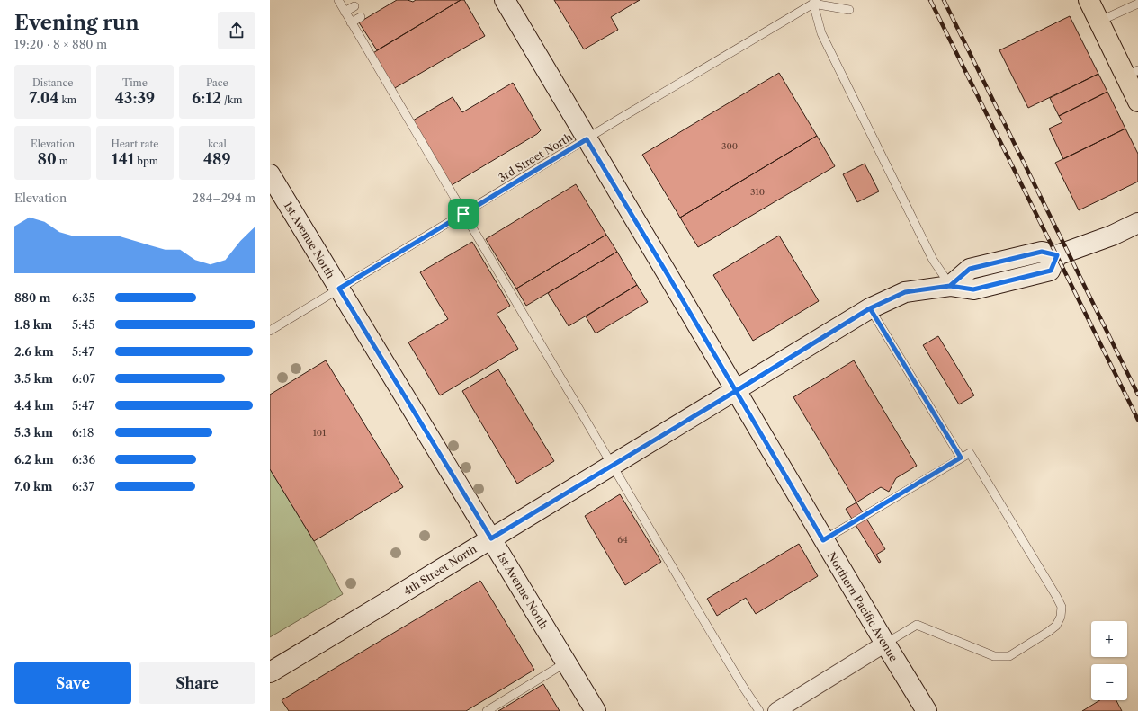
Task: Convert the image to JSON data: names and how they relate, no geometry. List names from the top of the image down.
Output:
{
  "streets": {
    "street": ["1st Avenue North", "4th Street North", "Northern Pacific Avenue"],
    "lane": ["3rd Street North"]
  },
  "crossings": [
    ["3rd Street North", "1st Avenue North"],
    ["3rd Street North", "Northern Pacific Avenue"],
    ["1st Avenue North", "4th Street North"],
    ["4th Street North", "Northern Pacific Avenue"]
  ],
  "house_numbers": [
    "300",
    "310",
    "101",
    "64"
  ],
  "page": {
    "heading": ["Evening run", "19:20 · 8 × 880 m"],
    "stats": [
      ["Distance", "7.04 km"],
      ["Time", "43:39"],
      ["Pace", "6:12 /km"],
      ["Elevation", "80 m"],
      ["Heart rate", "141 bpm"],
      ["kcal", "489"]
    ],
    "chart": ["Elevation", "284–294 m"],
    "list": [
      {
        "name": "880 m",
        "note": "6:35"
      },
      {
        "name": "1.8 km",
        "note": "5:45"
      },
      {
        "name": "2.6 km",
        "note": "5:47"
      },
      {
        "name": "3.5 km",
        "note": "6:07"
      },
      {
        "name": "4.4 km",
        "note": "5:47"
      },
      {
        "name": "5.3 km",
        "note": "6:18"
      },
      {
        "name": "6.2 km",
        "note": "6:36"
      },
      {
        "name": "7.0 km",
        "note": "6:37"
      }
    ],
    "map_buttons": ["+", "−"],
    "buttons": ["Save", "Share"]
  }
}
